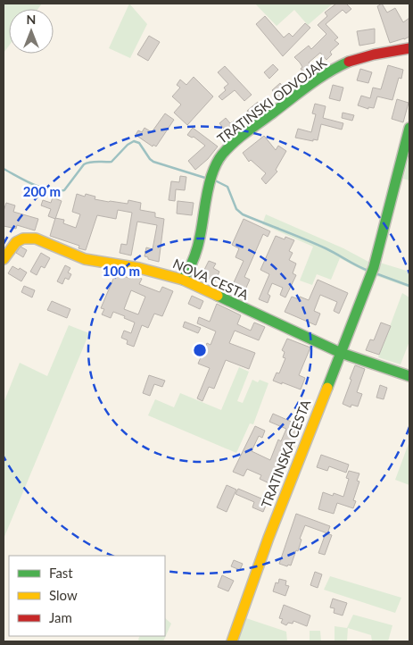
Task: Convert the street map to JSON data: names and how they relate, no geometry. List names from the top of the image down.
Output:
{
  "streets": {
    "street": ["TRATINSKI ODVOJAK", "NOVA CESTA", "TRATINSKA CESTA"]
  },
  "crossings": [
    ["TRATINSKI ODVOJAK", "NOVA CESTA"],
    ["NOVA CESTA", "TRATINSKA CESTA"]
  ],
  "legend": ["Fast", "Slow", "Jam"],
  "north": "top",
  "rings": ["200 m", "100 m"]
}
